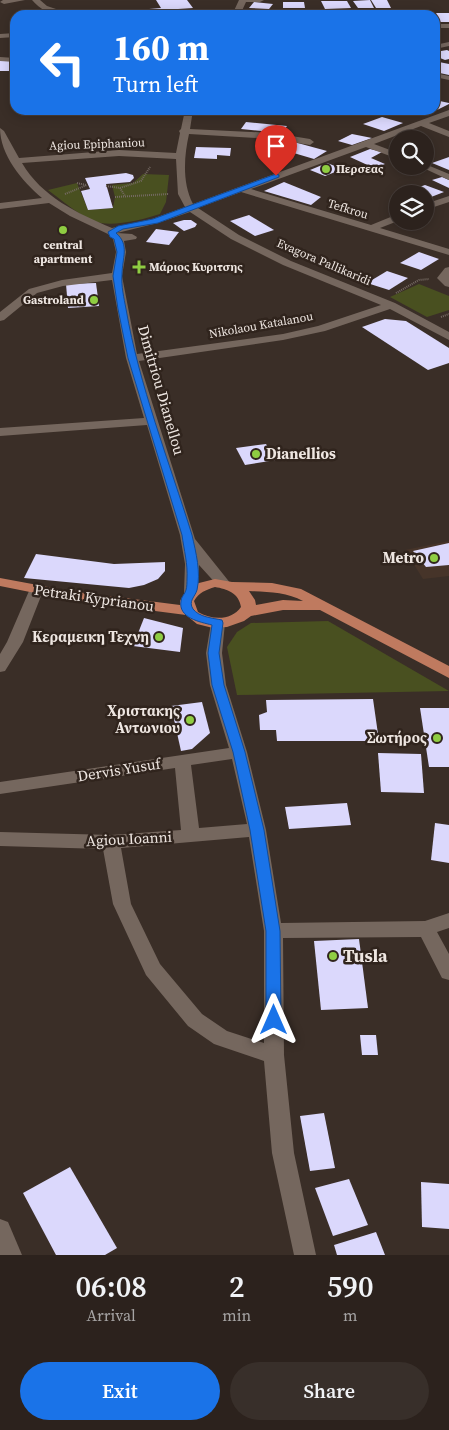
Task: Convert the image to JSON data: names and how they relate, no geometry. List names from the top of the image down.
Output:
{
  "streets": {
    "main road": ["Petraki Kyprianou"],
    "street": [
      "Agiou Epiphaniou",
      "Tefkrou",
      "Evagora Pallikaridi",
      "Nikolaou Katalanou",
      "Dimitriou Dianellou",
      "Dervis Yusuf",
      "Agiou Ioanni"
    ]
  },
  "crossings": [
    ["Evagora Pallikaridi", "Nikolaou Katalanou"],
    ["Nikolaou Katalanou", "Dimitriou Dianellou"],
    ["Dimitriou Dianellou", "Petraki Kyprianou"]
  ],
  "places": {
    "other": [
      "Περσεας",
      "central apartment",
      "Gastroland",
      "Dianellios",
      "Metro",
      "Κεραμεικη Τεχνη",
      "Χριστακης Αντωνιου",
      "Σωτήρος",
      "Tusla"
    ],
    "health": ["Μάριος Κυριτσης"]
  },
  "page": {
    "turn": ["160 m", "Turn left"],
    "eta": [
      "06:08",
      "Arrival",
      "2",
      "min",
      "590",
      "m"
    ],
    "buttons": ["Exit", "Share"]
  }
}
